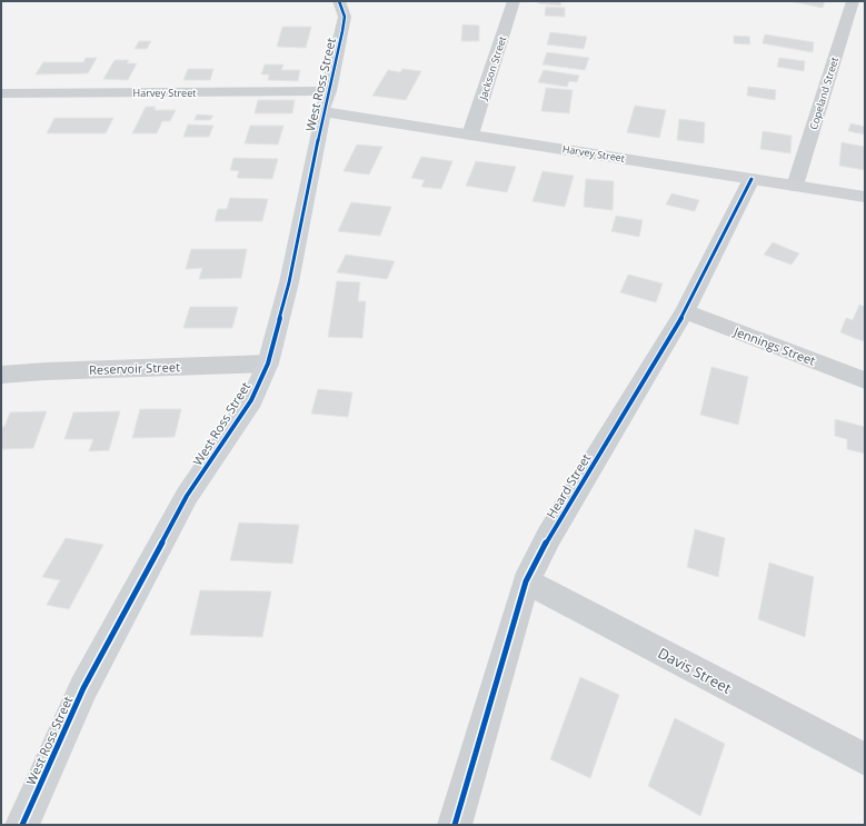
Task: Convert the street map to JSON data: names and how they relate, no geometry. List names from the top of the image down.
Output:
{
  "streets": {
    "street": [
      "Jackson Street",
      "West Ross Street",
      "Harvey Street",
      "Copeland Street",
      "Jennings Street",
      "Reservoir Street",
      "Heard Street",
      "Davis Street"
    ]
  },
  "crossings": [
    ["Jackson Street", "Harvey Street"],
    ["West Ross Street", "Harvey Street"],
    ["West Ross Street", "Reservoir Street"],
    ["Harvey Street", "Copeland Street"],
    ["Harvey Street", "Heard Street"],
    ["Jennings Street", "Heard Street"],
    ["Heard Street", "Davis Street"]
  ]
}
